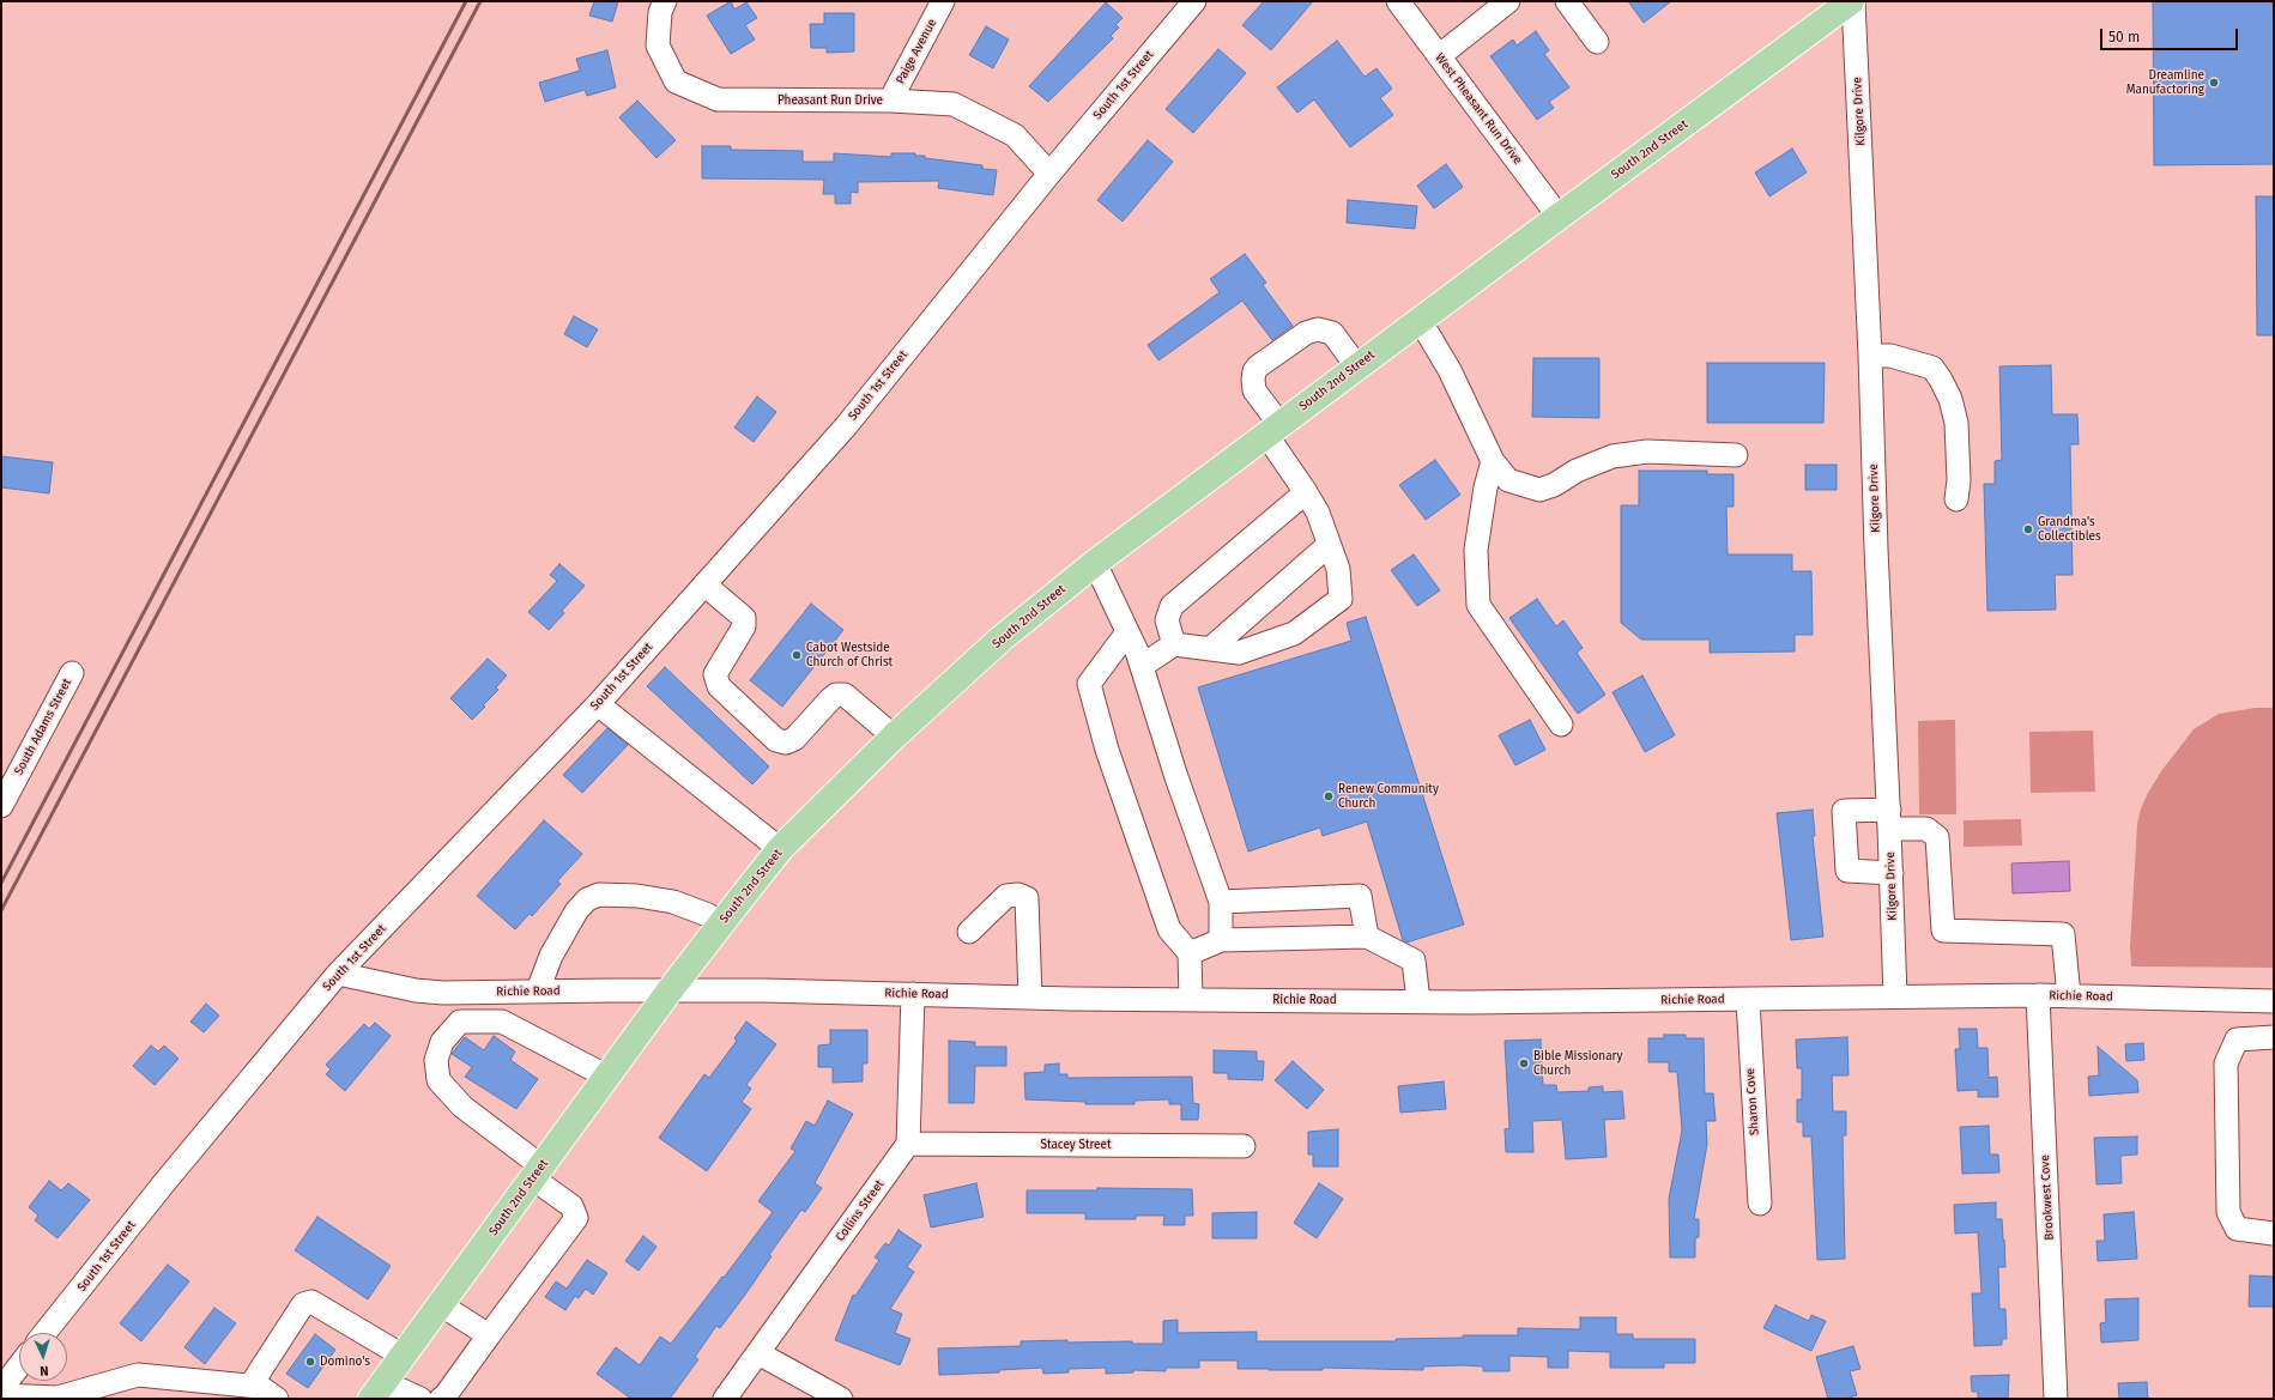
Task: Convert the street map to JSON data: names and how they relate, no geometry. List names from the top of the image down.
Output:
{
  "streets": {
    "main road": ["South 2nd Street"],
    "street": [
      "Paige Avenue",
      "South 1st Street",
      "Pheasant Run Drive",
      "West Pheasant Run Drive",
      "Kilgore Drive",
      "South Adams Street",
      "Richie Road",
      "Sharon Cove",
      "Stacey Street",
      "Brookwest Cove",
      "Collins Street"
    ]
  },
  "crossings": [
    ["Paige Avenue", "Pheasant Run Drive"],
    ["South 1st Street", "Pheasant Run Drive"],
    ["South 1st Street", "Richie Road"],
    ["West Pheasant Run Drive", "South 2nd Street"],
    ["Kilgore Drive", "South 2nd Street"],
    ["Kilgore Drive", "Richie Road"],
    ["South 2nd Street", "Richie Road"],
    ["Richie Road", "Sharon Cove"],
    ["Richie Road", "Brookwest Cove"],
    ["Stacey Street", "Collins Street"]
  ],
  "places": [
    "Dreamline Manufactoring",
    "Grandma's Collectibles",
    "Cabot Westside Church of Christ",
    "Renew Community Church",
    "Bible Missionary Church",
    "Domino's"
  ],
  "scale_bar": "50 m",
  "north": "bottom"
}
